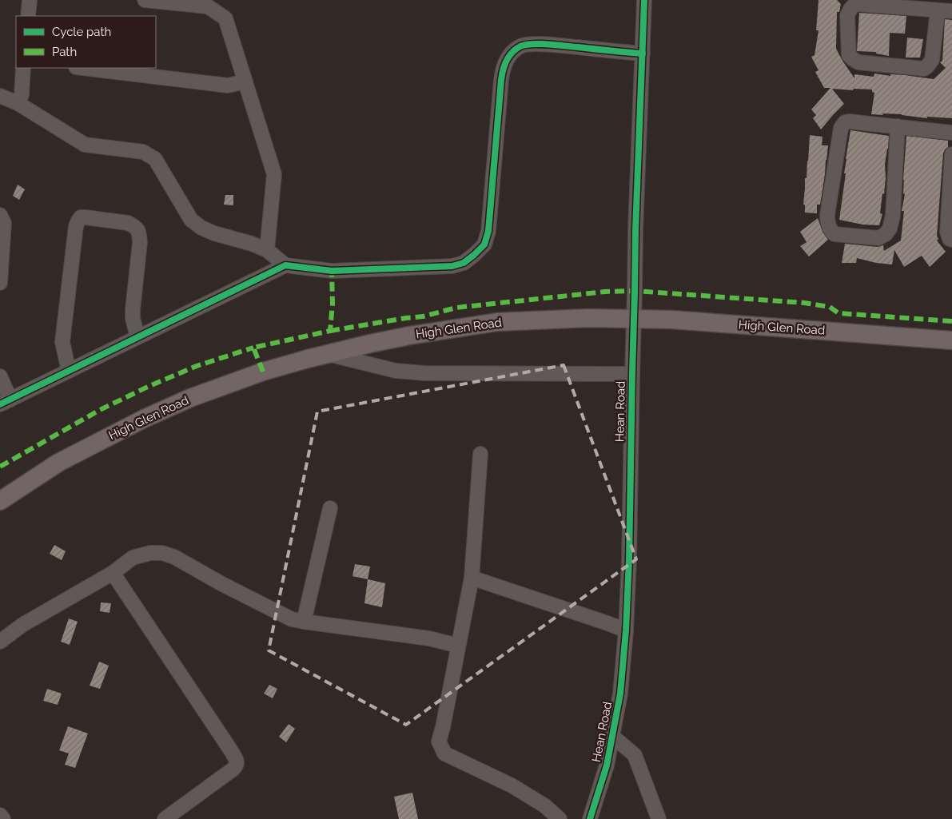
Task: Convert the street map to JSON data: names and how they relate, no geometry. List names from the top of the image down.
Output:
{
  "streets": {
    "main road": ["High Glen Road"],
    "street": ["Hean Road"]
  },
  "crossings": [
    ["High Glen Road", "Hean Road"]
  ],
  "legend": ["Cycle path", "Path"]
}
